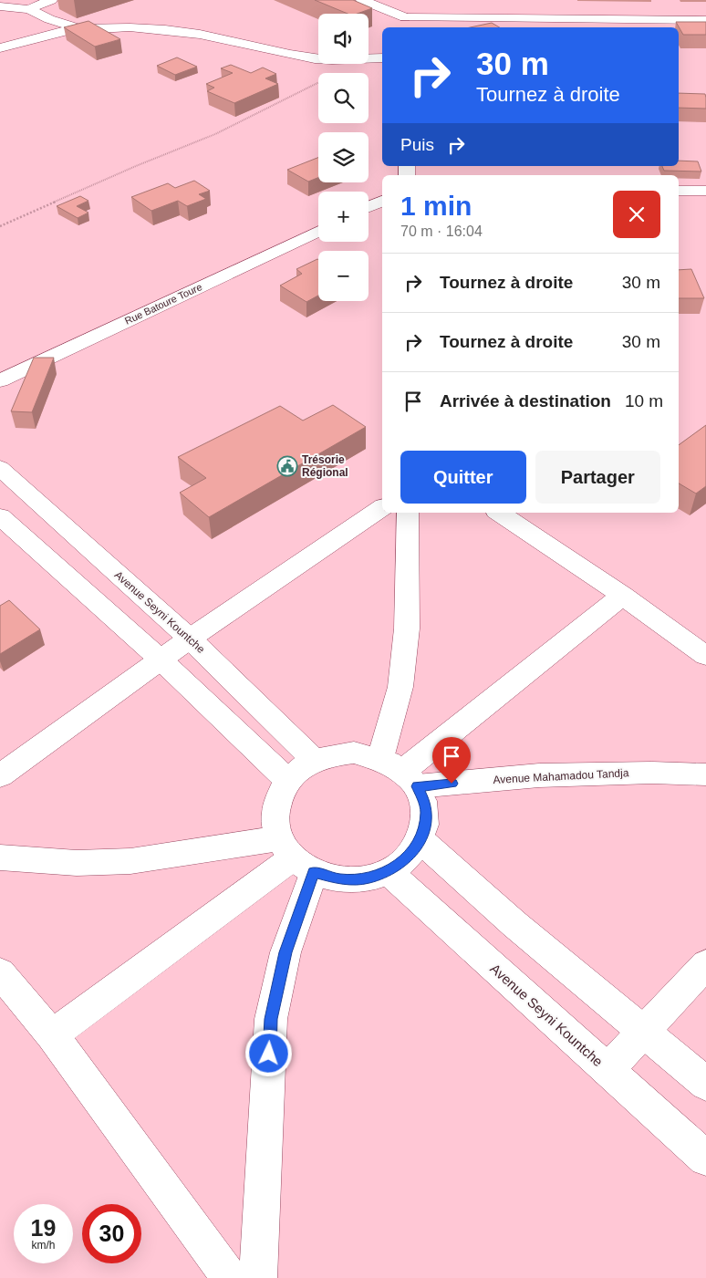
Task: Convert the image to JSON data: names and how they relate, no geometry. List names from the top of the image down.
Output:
{
  "streets": {
    "main road": ["Rue Batoure Toure", "Avenue Seyni Kountche", "Avenue Mahamadou Tandja"]
  },
  "crossings": [
    ["Avenue Seyni Kountche", "Avenue Mahamadou Tandja"]
  ],
  "places": {
    "public building": ["Trésorie Régional"]
  },
  "page": {
    "map_buttons": ["+", "−"],
    "turn": ["30 m", "Tournez à droite"],
    "then": "Puis",
    "heading": ["1 min", "70 m · 16:04"],
    "list": [
      {
        "name": "Tournez à droite",
        "value": "30 m"
      },
      {
        "name": "Tournez à droite",
        "value": "30 m"
      },
      {
        "name": "Arrivée à destination",
        "value": "10 m"
      }
    ],
    "buttons": ["Quitter", "Partager"],
    "speed": "19 km/h",
    "limit": "30"
  }
}
